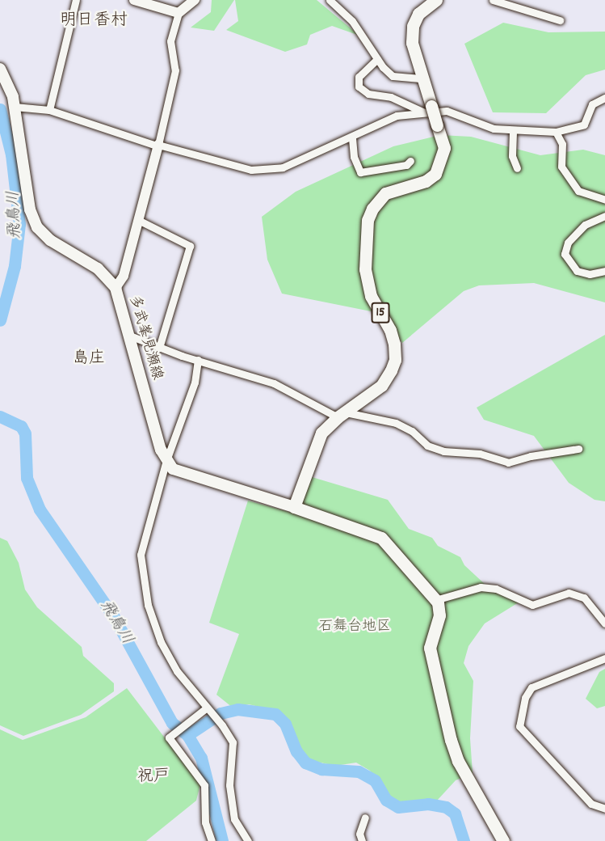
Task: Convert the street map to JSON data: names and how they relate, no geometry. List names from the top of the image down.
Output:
{
  "streets": {
    "main road": ["15", "多武峯見瀬線"]
  },
  "districts": ["明日香村", "島庄", "祝戸"],
  "water": ["飛鳥川"],
  "parks": ["石舞台地区"]
}
